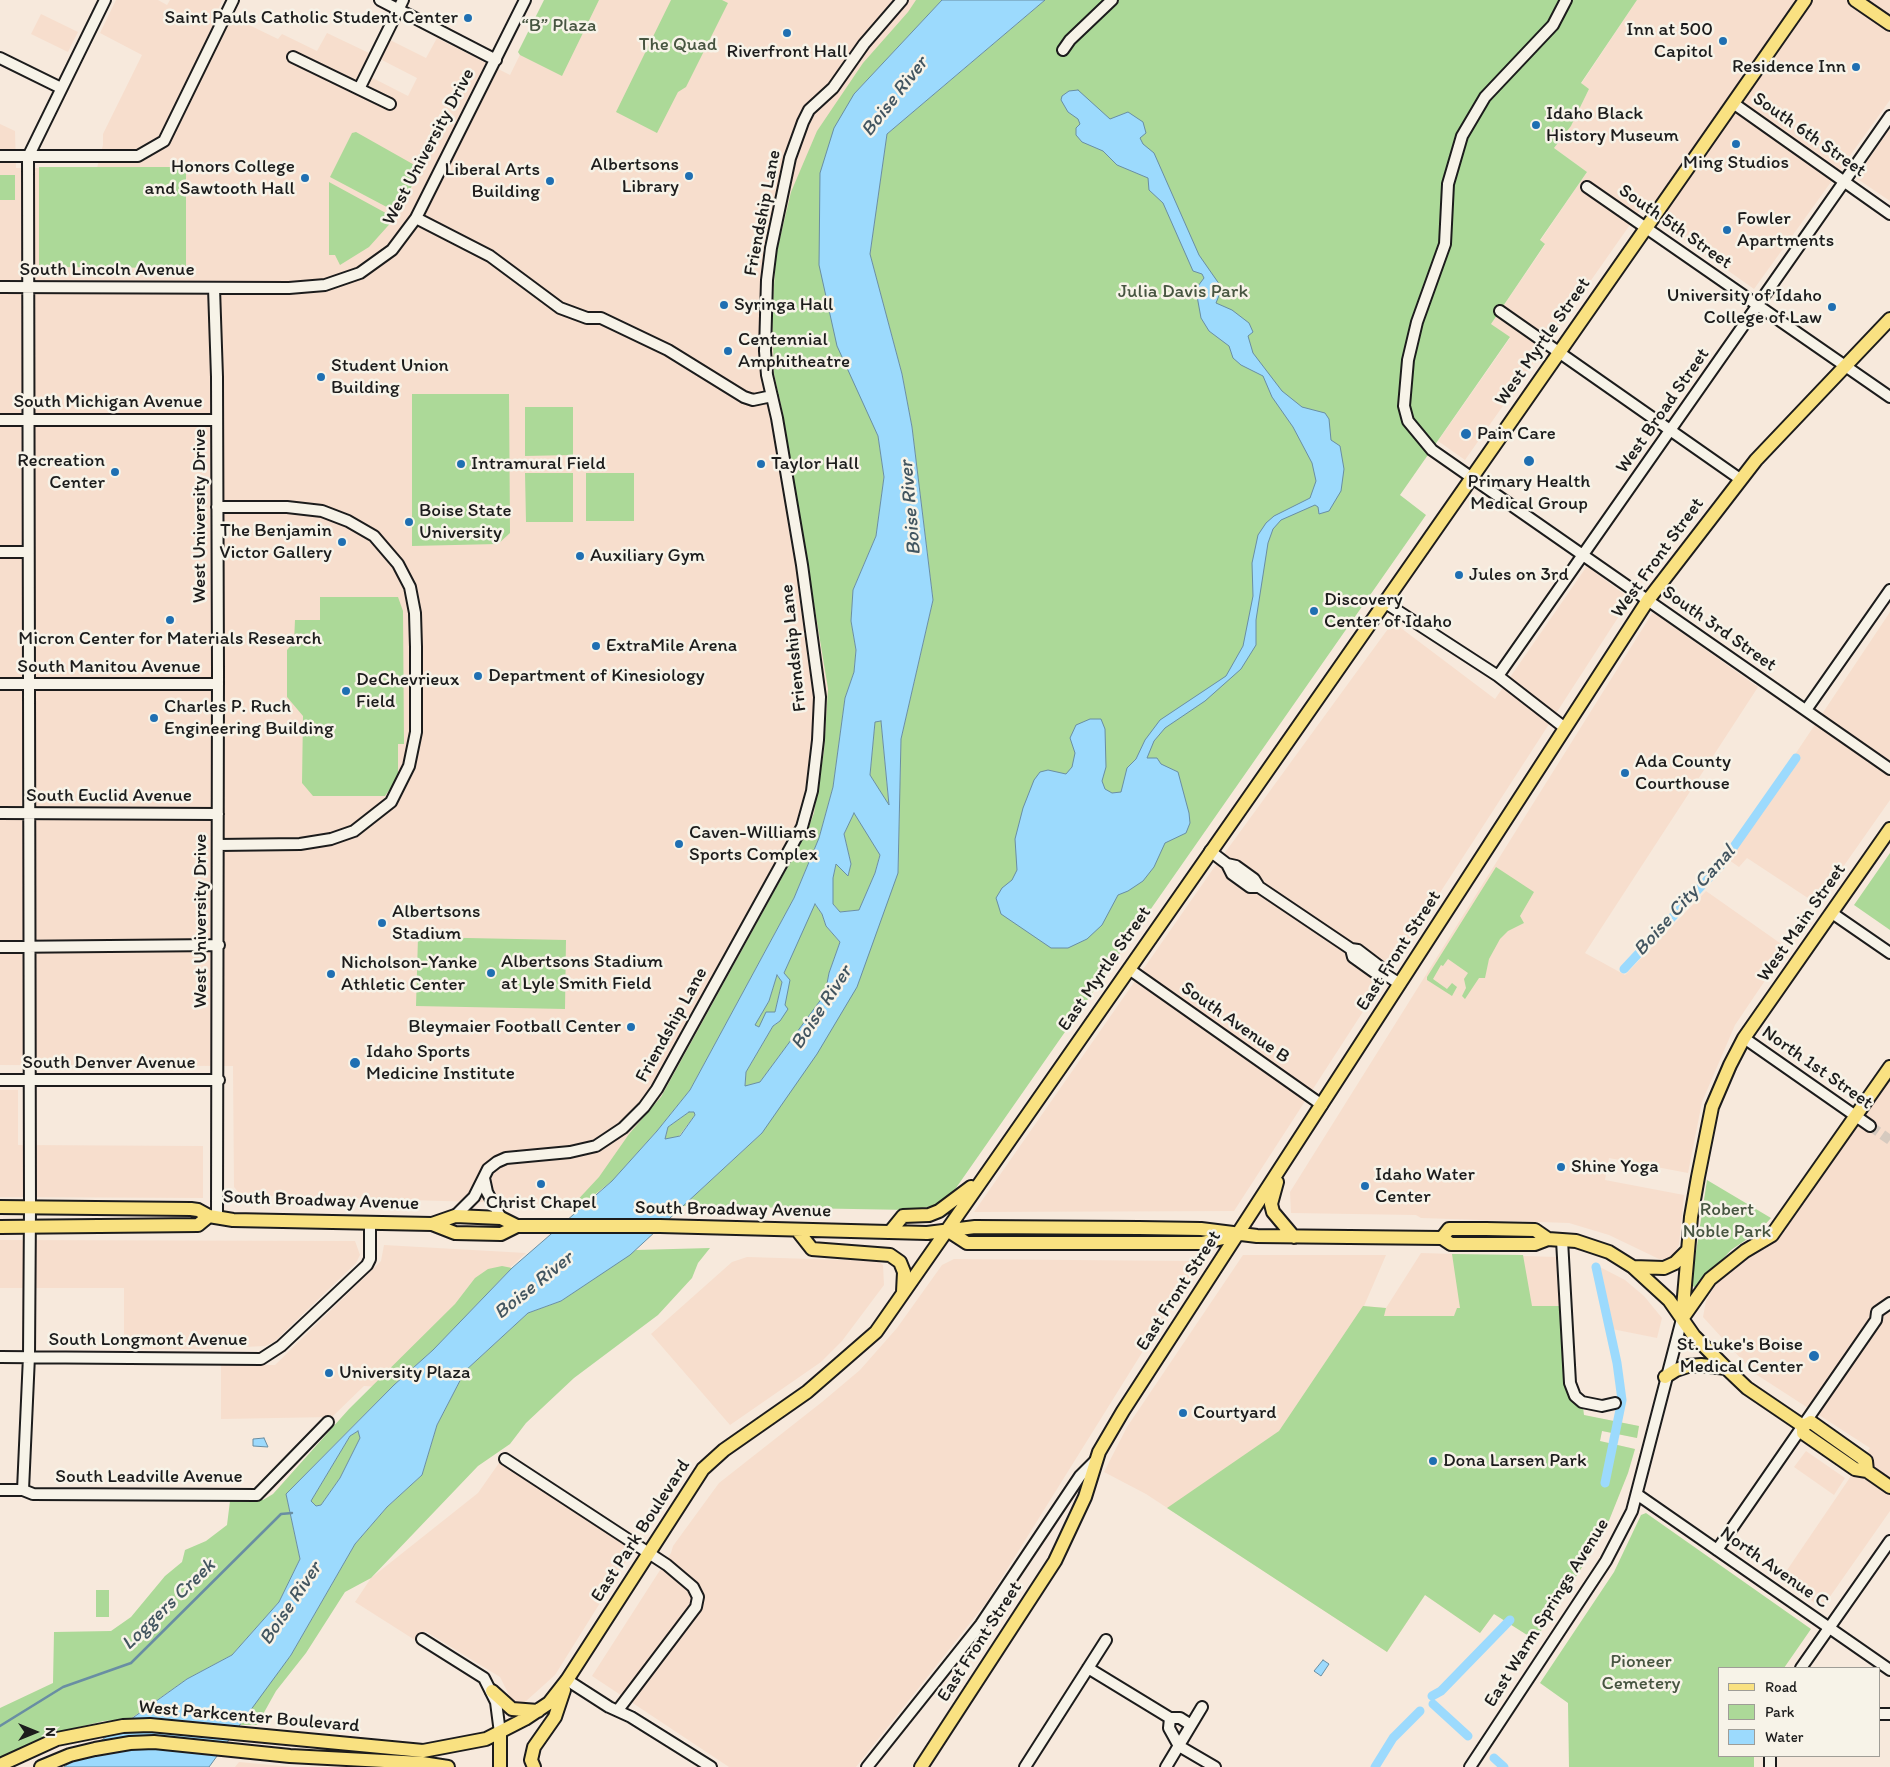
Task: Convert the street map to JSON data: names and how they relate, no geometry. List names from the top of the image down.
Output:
{
  "streets": {
    "main road": [
      "West Myrtle Street",
      "West Front Street",
      "West Main Street",
      "East Front Street",
      "East Myrtle Street",
      "South Broadway Avenue",
      "East Park Boulevard",
      "East Warm Springs Avenue",
      "West Parkcenter Boulevard"
    ],
    "street": [
      "South 6th Street",
      "West University Drive",
      "Friendship Lane",
      "South 5th Street",
      "South Lincoln Avenue",
      "South Michigan Avenue",
      "West Broad Street",
      "South 3rd Street",
      "South Manitou Avenue",
      "South Euclid Avenue",
      "South Avenue B",
      "South Denver Avenue",
      "North 1st Street",
      "South Longmont Avenue",
      "South Leadville Avenue",
      "North Avenue C"
    ]
  },
  "crossings": [
    ["South 6th Street", "West Myrtle Street"],
    ["South 6th Street", "West Broad Street"],
    ["West University Drive", "South Lincoln Avenue"],
    ["West University Drive", "South Michigan Avenue"],
    ["West University Drive", "South Manitou Avenue"],
    ["West University Drive", "South Euclid Avenue"],
    ["West University Drive", "South Denver Avenue"],
    ["West University Drive", "South Broadway Avenue"],
    ["Friendship Lane", "South Broadway Avenue"],
    ["South 5th Street", "West Myrtle Street"],
    ["South 5th Street", "West Broad Street"],
    ["South 5th Street", "West Front Street"],
    ["West Myrtle Street", "South 3rd Street"],
    ["West Myrtle Street", "East Myrtle Street"],
    ["West Broad Street", "South 3rd Street"],
    ["West Front Street", "South 3rd Street"],
    ["West Front Street", "East Front Street"],
    ["West Main Street", "North 1st Street"],
    ["West Main Street", "East Warm Springs Avenue"],
    ["East Front Street", "South Avenue B"],
    ["East Myrtle Street", "South Avenue B"],
    ["East Myrtle Street", "South Broadway Avenue"],
    ["East Myrtle Street", "East Park Boulevard"],
    ["North 1st Street", "East Warm Springs Avenue"],
    ["South Broadway Avenue", "South Longmont Avenue"],
    ["South Broadway Avenue", "East Park Boulevard"],
    ["East Park Boulevard", "West Parkcenter Boulevard"],
    ["North Avenue C", "East Warm Springs Avenue"]
  ],
  "water": ["Boise River", "Boise City Canal", "Loggers Creek"],
  "parks": [
    "“B” Plaza",
    "The Quad",
    "Julia Davis Park",
    "Robert Noble Park",
    "Pioneer Cemetery"
  ],
  "places": [
    "Saint Pauls Catholic Student Center",
    "Riverfront Hall",
    "Inn at 500 Capitol",
    "Residence Inn",
    "Idaho Black History Museum",
    "Ming Studios",
    "Albertsons Library",
    "Honors College and Sawtooth Hall",
    "Liberal Arts Building",
    "Fowler Apartments",
    "Syringa Hall",
    "University of Idaho College of Law",
    "Centennial Amphitheatre",
    "Student Union Building",
    "Pain Care",
    "Primary Health Medical Group",
    "Intramural Field",
    "Taylor Hall",
    "Recreation Center",
    "Boise State University",
    "The Benjamin Victor Gallery",
    "Auxiliary Gym",
    "Jules on 3rd",
    "Discovery Center of Idaho",
    "Micron Center for Materials Research",
    "ExtraMile Arena",
    "Department of Kinesiology",
    "DeChevrieux Field",
    "Charles P. Ruch Engineering Building",
    "Ada County Courthouse",
    "Caven-Williams Sports Complex",
    "Albertsons Stadium",
    "Albertsons Stadium at Lyle Smith Field",
    "Nicholson-Yanke Athletic Center",
    "Bleymaier Football Center",
    "Idaho Sports Medicine Institute",
    "Shine Yoga",
    "Christ Chapel",
    "Idaho Water Center",
    "St. Luke's Boise Medical Center",
    "University Plaza",
    "Courtyard",
    "Dona Larsen Park"
  ],
  "legend": ["Road", "Park", "Water"],
  "north": "right"
}
